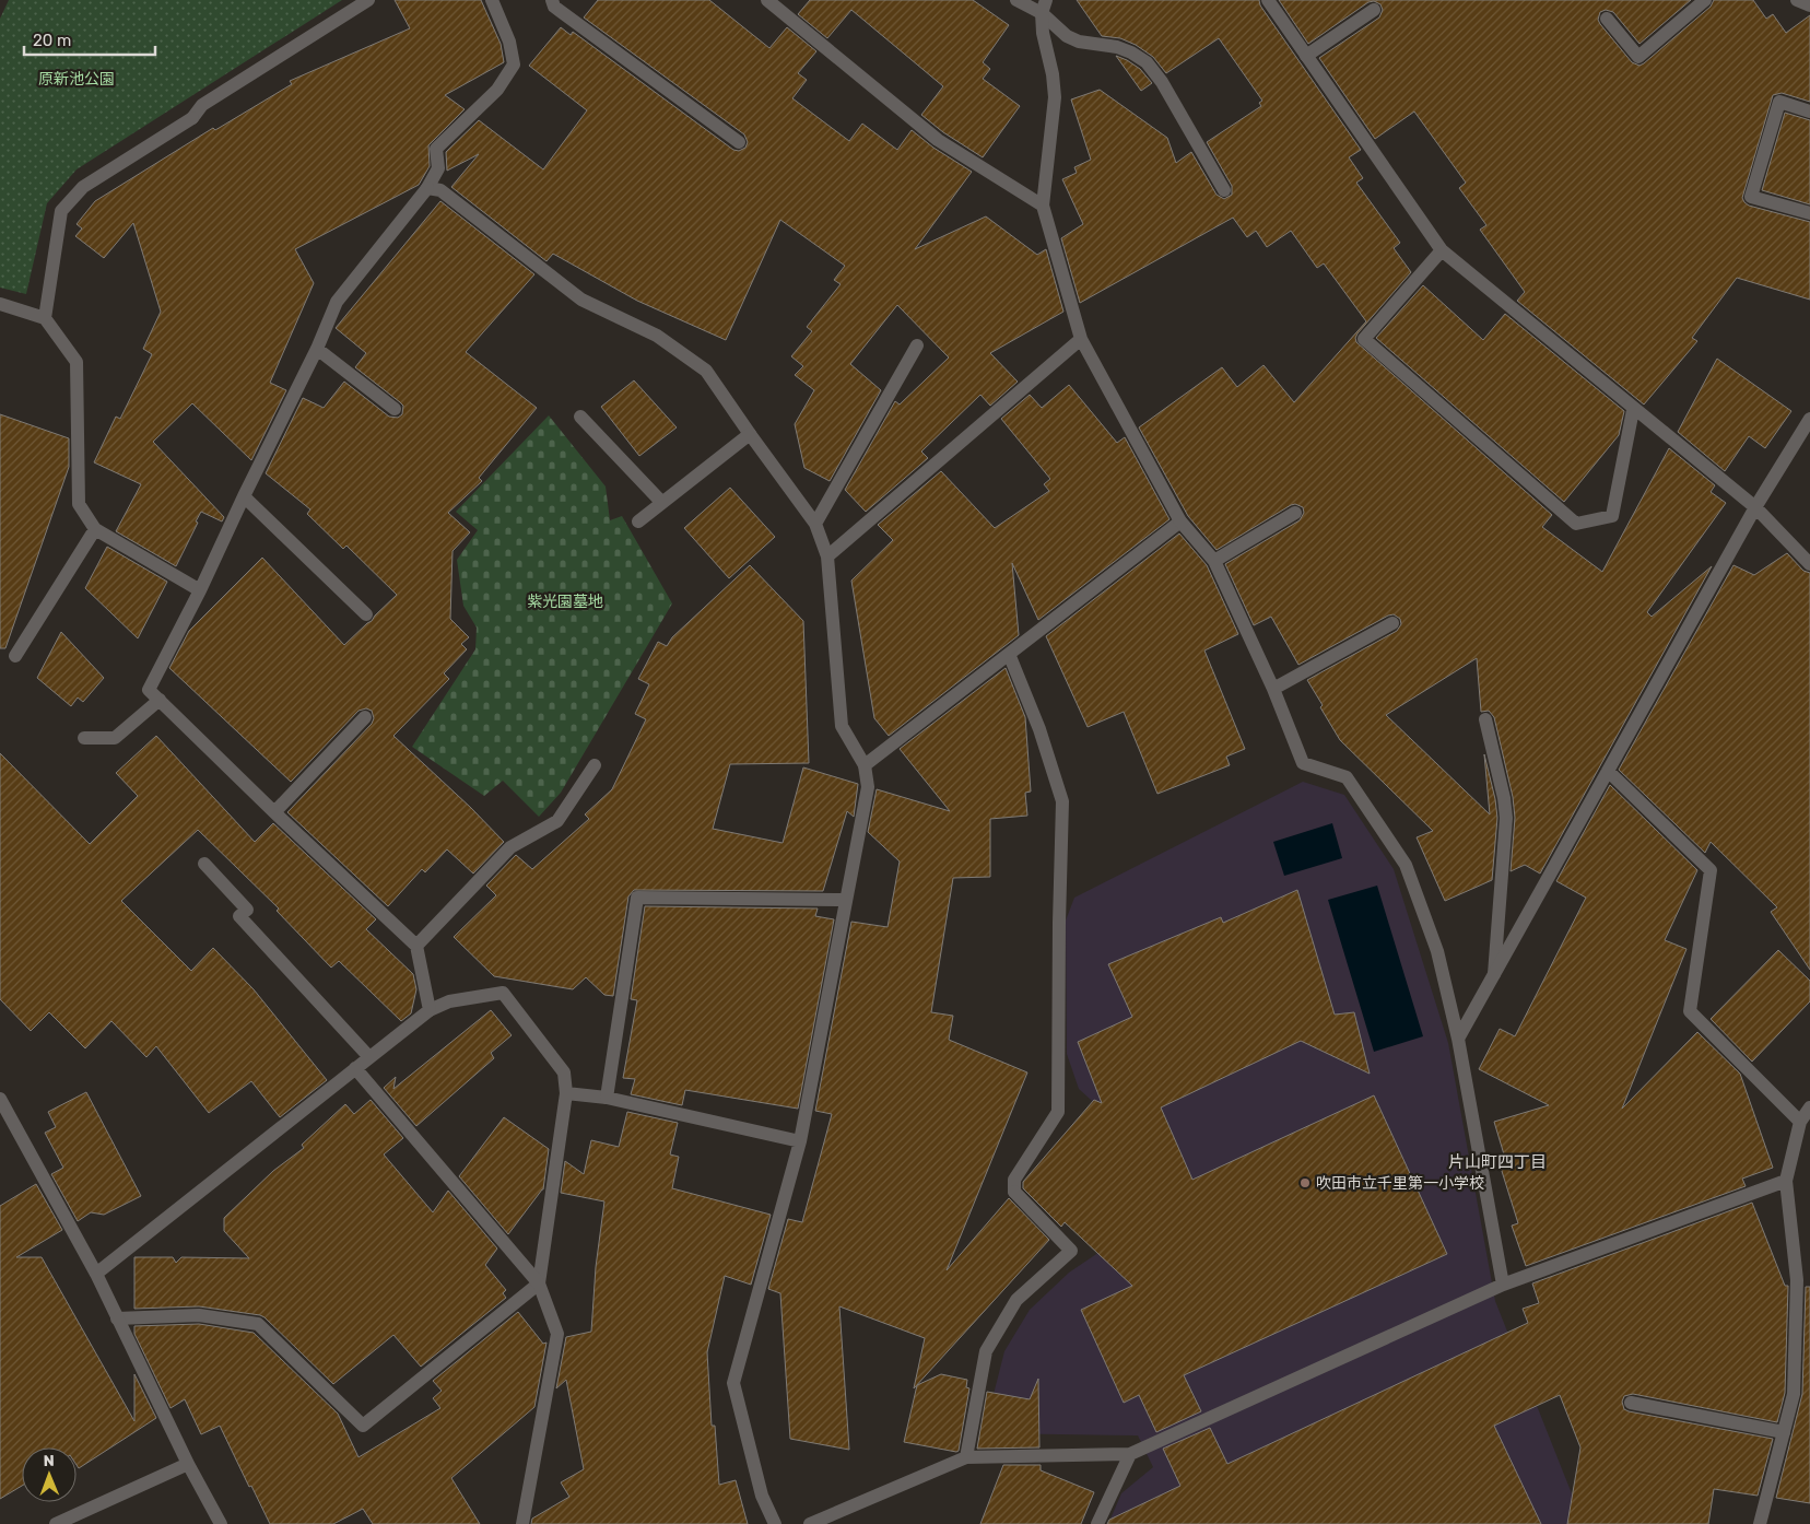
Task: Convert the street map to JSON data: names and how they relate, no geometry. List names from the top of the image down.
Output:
{
  "districts": ["片山町四丁目"],
  "parks": ["原新池公園", "紫光園墓地"],
  "places": ["吹田市立千里第一小学校"],
  "scale_bar": "20 m",
  "north": "top"
}
